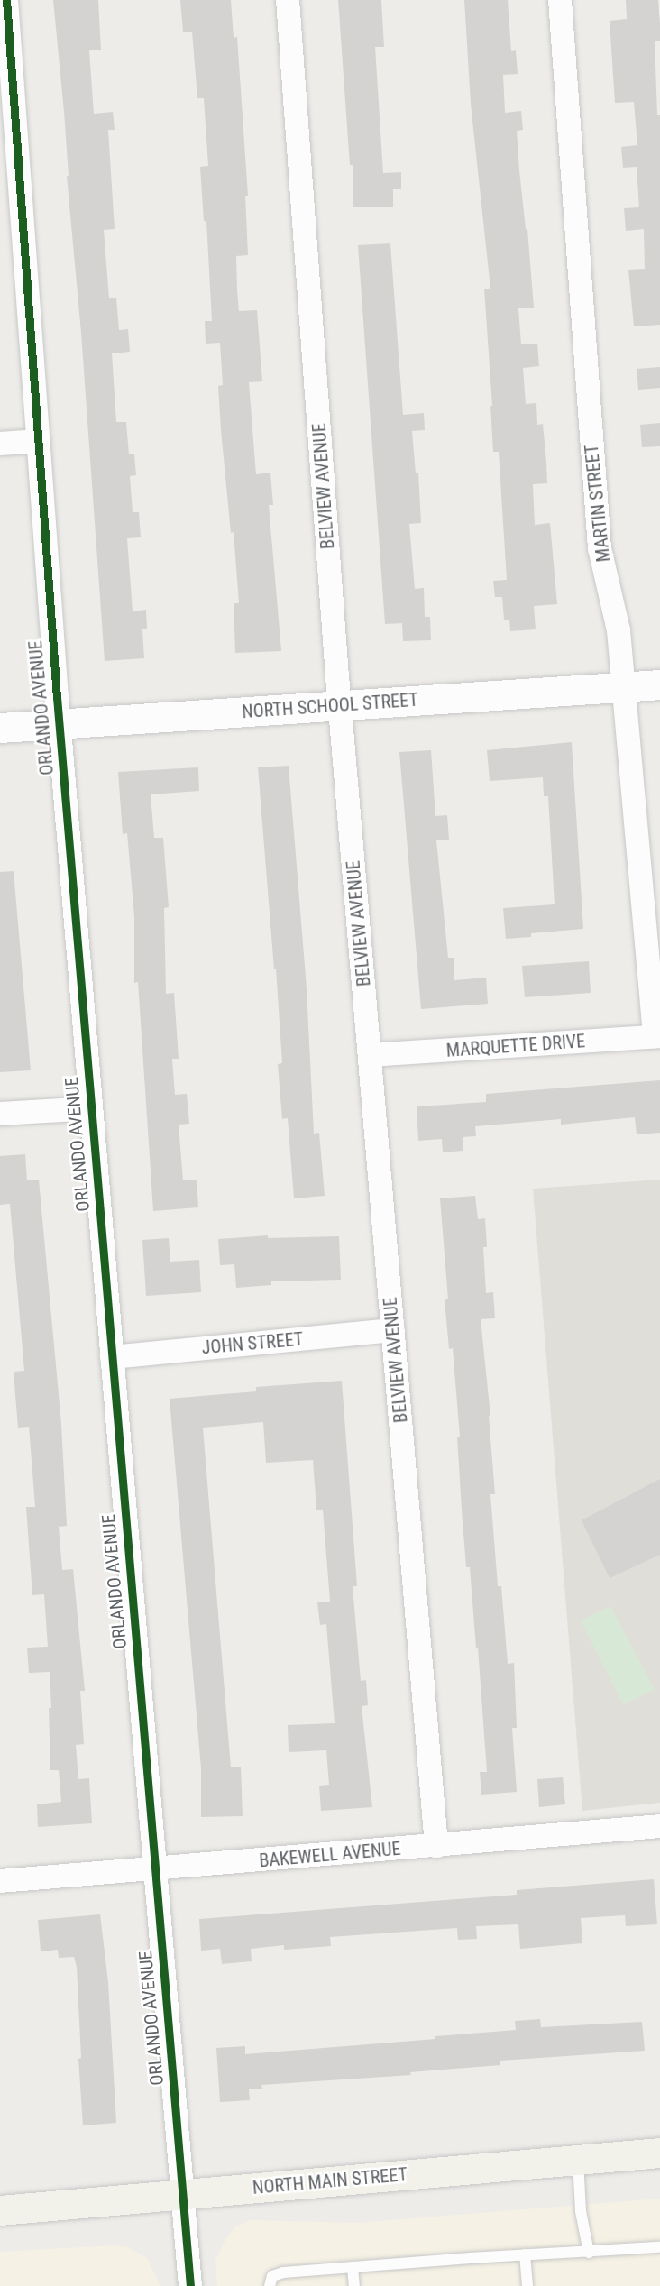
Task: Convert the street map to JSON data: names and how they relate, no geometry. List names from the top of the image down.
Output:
{
  "streets": {
    "main road": ["NORTH MAIN STREET"],
    "street": [
      "BELVIEW AVENUE",
      "MARTIN STREET",
      "NORTH SCHOOL STREET",
      "ORLANDO AVENUE",
      "MARQUETTE DRIVE",
      "JOHN STREET",
      "BAKEWELL AVENUE"
    ]
  },
  "crossings": [
    ["BELVIEW AVENUE", "NORTH SCHOOL STREET"],
    ["BELVIEW AVENUE", "MARQUETTE DRIVE"],
    ["BELVIEW AVENUE", "JOHN STREET"],
    ["BELVIEW AVENUE", "BAKEWELL AVENUE"],
    ["MARTIN STREET", "NORTH SCHOOL STREET"],
    ["MARTIN STREET", "MARQUETTE DRIVE"],
    ["NORTH SCHOOL STREET", "ORLANDO AVENUE"],
    ["ORLANDO AVENUE", "JOHN STREET"],
    ["ORLANDO AVENUE", "BAKEWELL AVENUE"],
    ["ORLANDO AVENUE", "NORTH MAIN STREET"]
  ]
}
